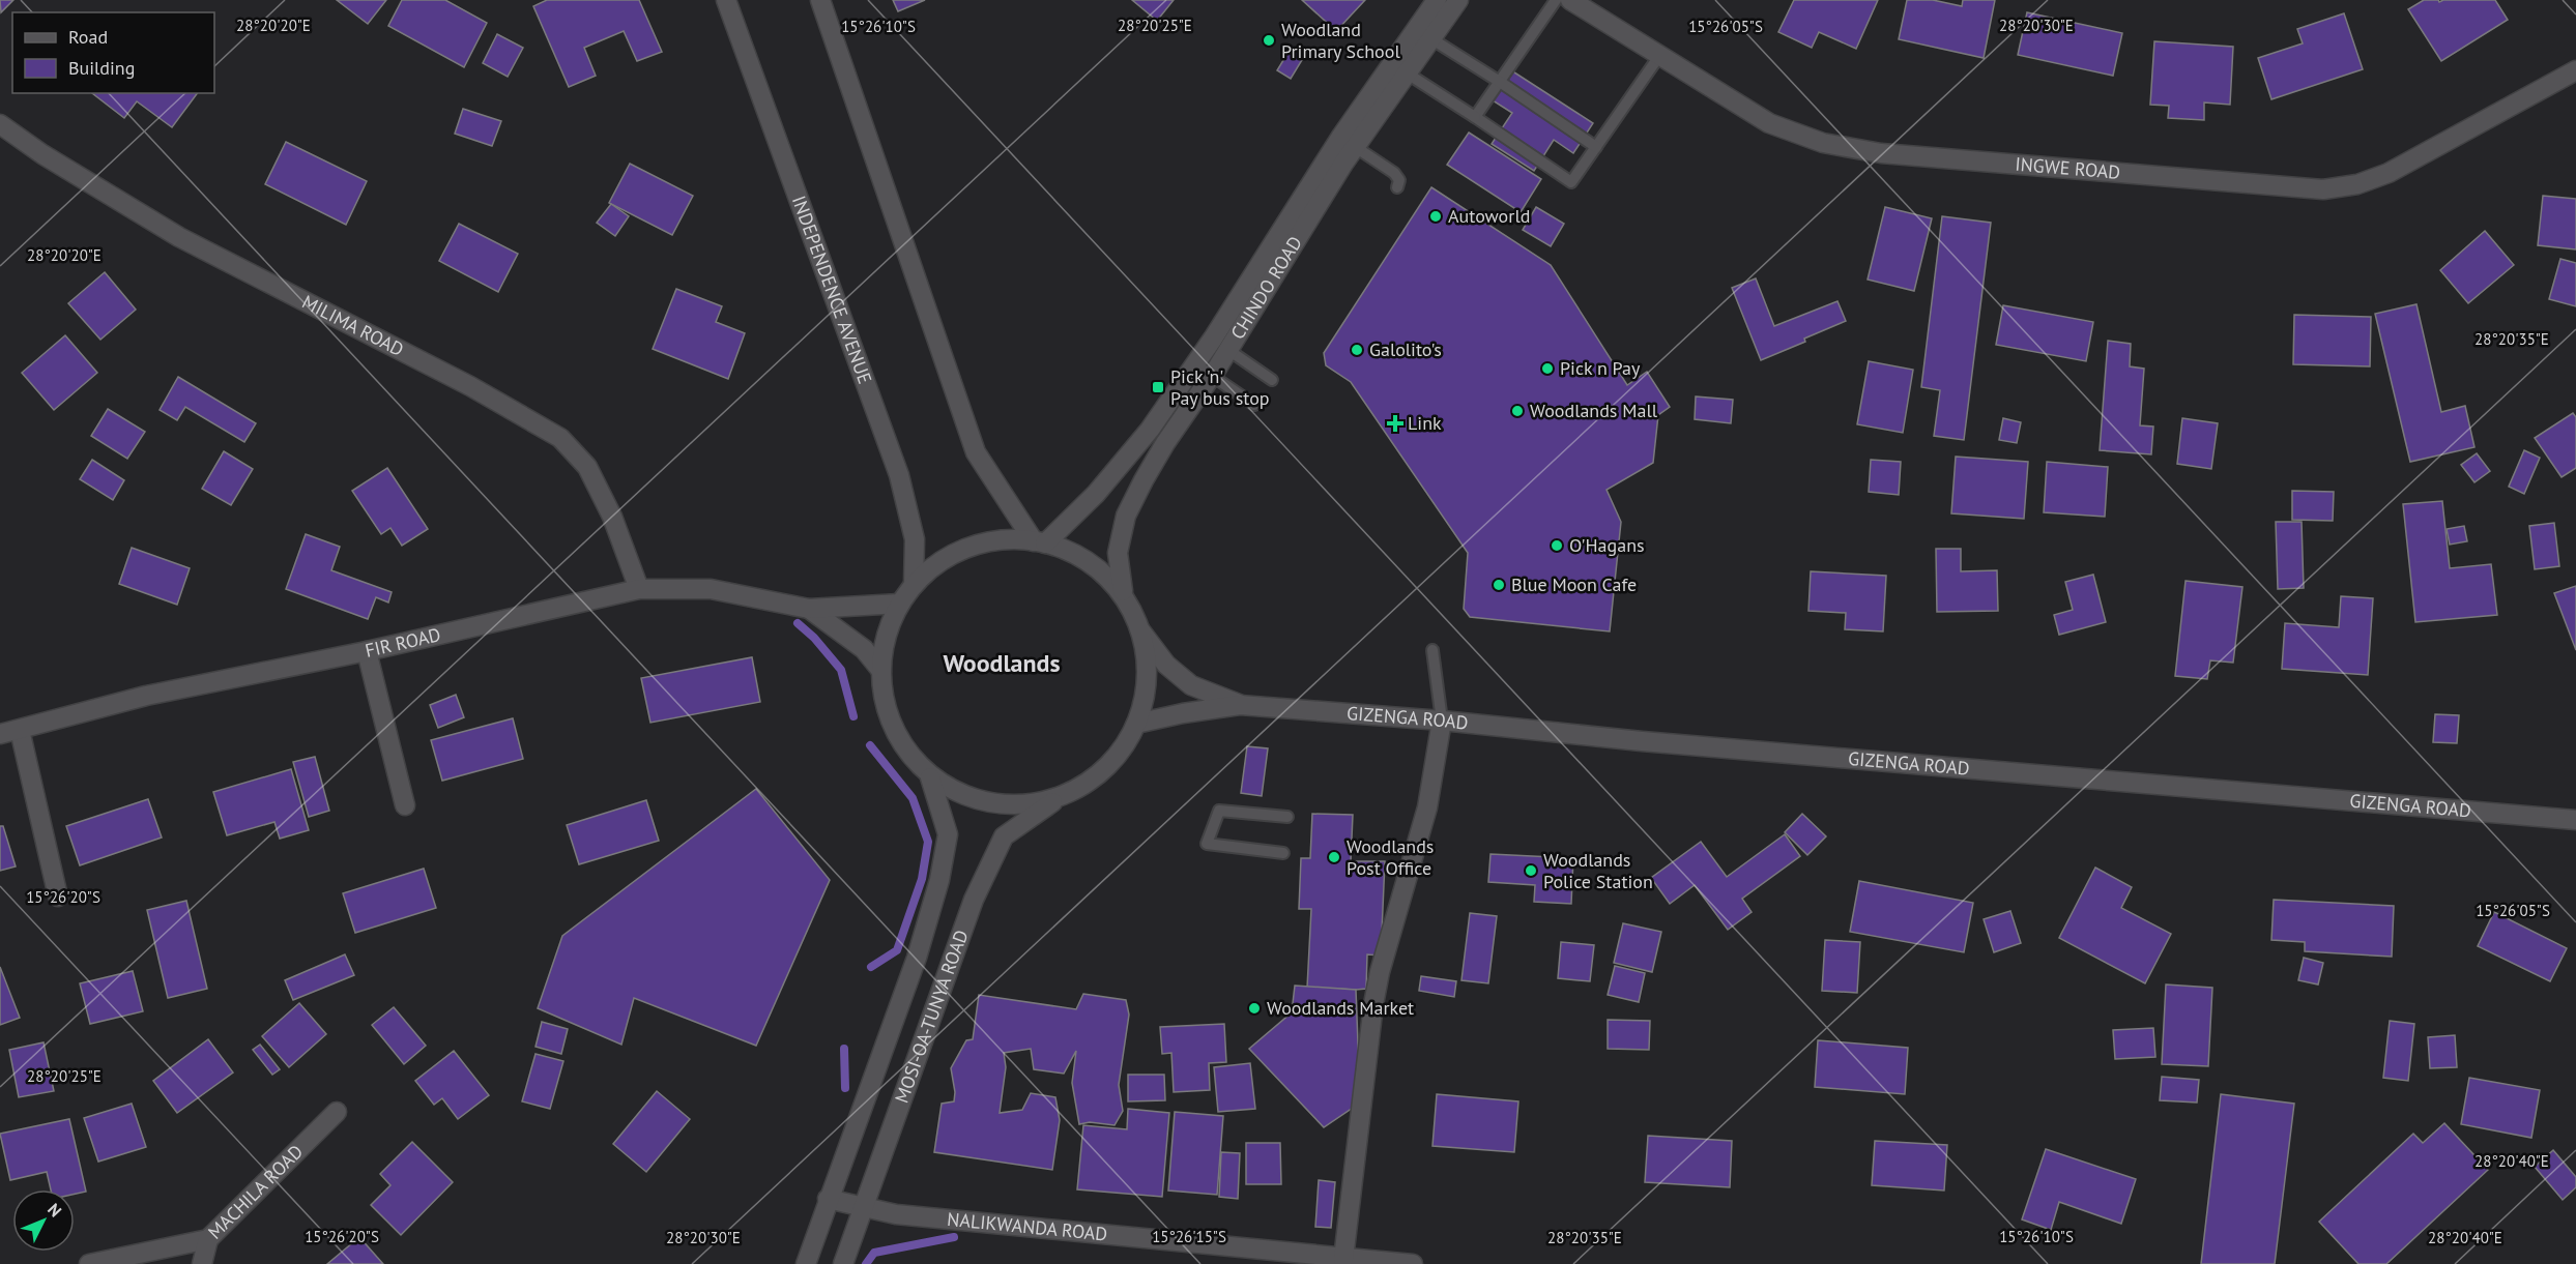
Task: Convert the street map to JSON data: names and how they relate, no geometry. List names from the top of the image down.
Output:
{
  "streets": {
    "street": [
      "INGWE ROAD",
      "CHINDO ROAD",
      "INDEPENDENCE AVENUE",
      "MILIMA ROAD",
      "FIR ROAD",
      "GIZENGA ROAD",
      "MOSI-OA-TUNYA ROAD",
      "MACHILA ROAD",
      "NALIKWANDA ROAD"
    ]
  },
  "crossings": [
    ["MILIMA ROAD", "FIR ROAD"],
    ["GIZENGA ROAD", "MOSI-OA-TUNYA ROAD"],
    ["MOSI-OA-TUNYA ROAD", "NALIKWANDA ROAD"]
  ],
  "districts": ["Woodlands"],
  "places": {
    "other": [
      "Woodland Primary School",
      "Autoworld",
      "Galolito's",
      "Pick n Pay",
      "Woodlands Mall",
      "O'Hagans",
      "Blue Moon Cafe",
      "Woodlands Post Office",
      "Woodlands Police Station",
      "Woodlands Market"
    ],
    "transit": ["Pick 'n' Pay bus stop"],
    "health": ["Link"]
  },
  "legend": ["Road", "Building"],
  "north": "top right",
  "coordinates": [
    "28°20'20\"E",
    "28°20'25\"E",
    "28°20'30\"E",
    "15°26'10\"S",
    "15°26'05\"S",
    "28°20'35\"E",
    "15°26'20\"S",
    "28°20'40\"E",
    "15°26'15\"S"
  ]
}
